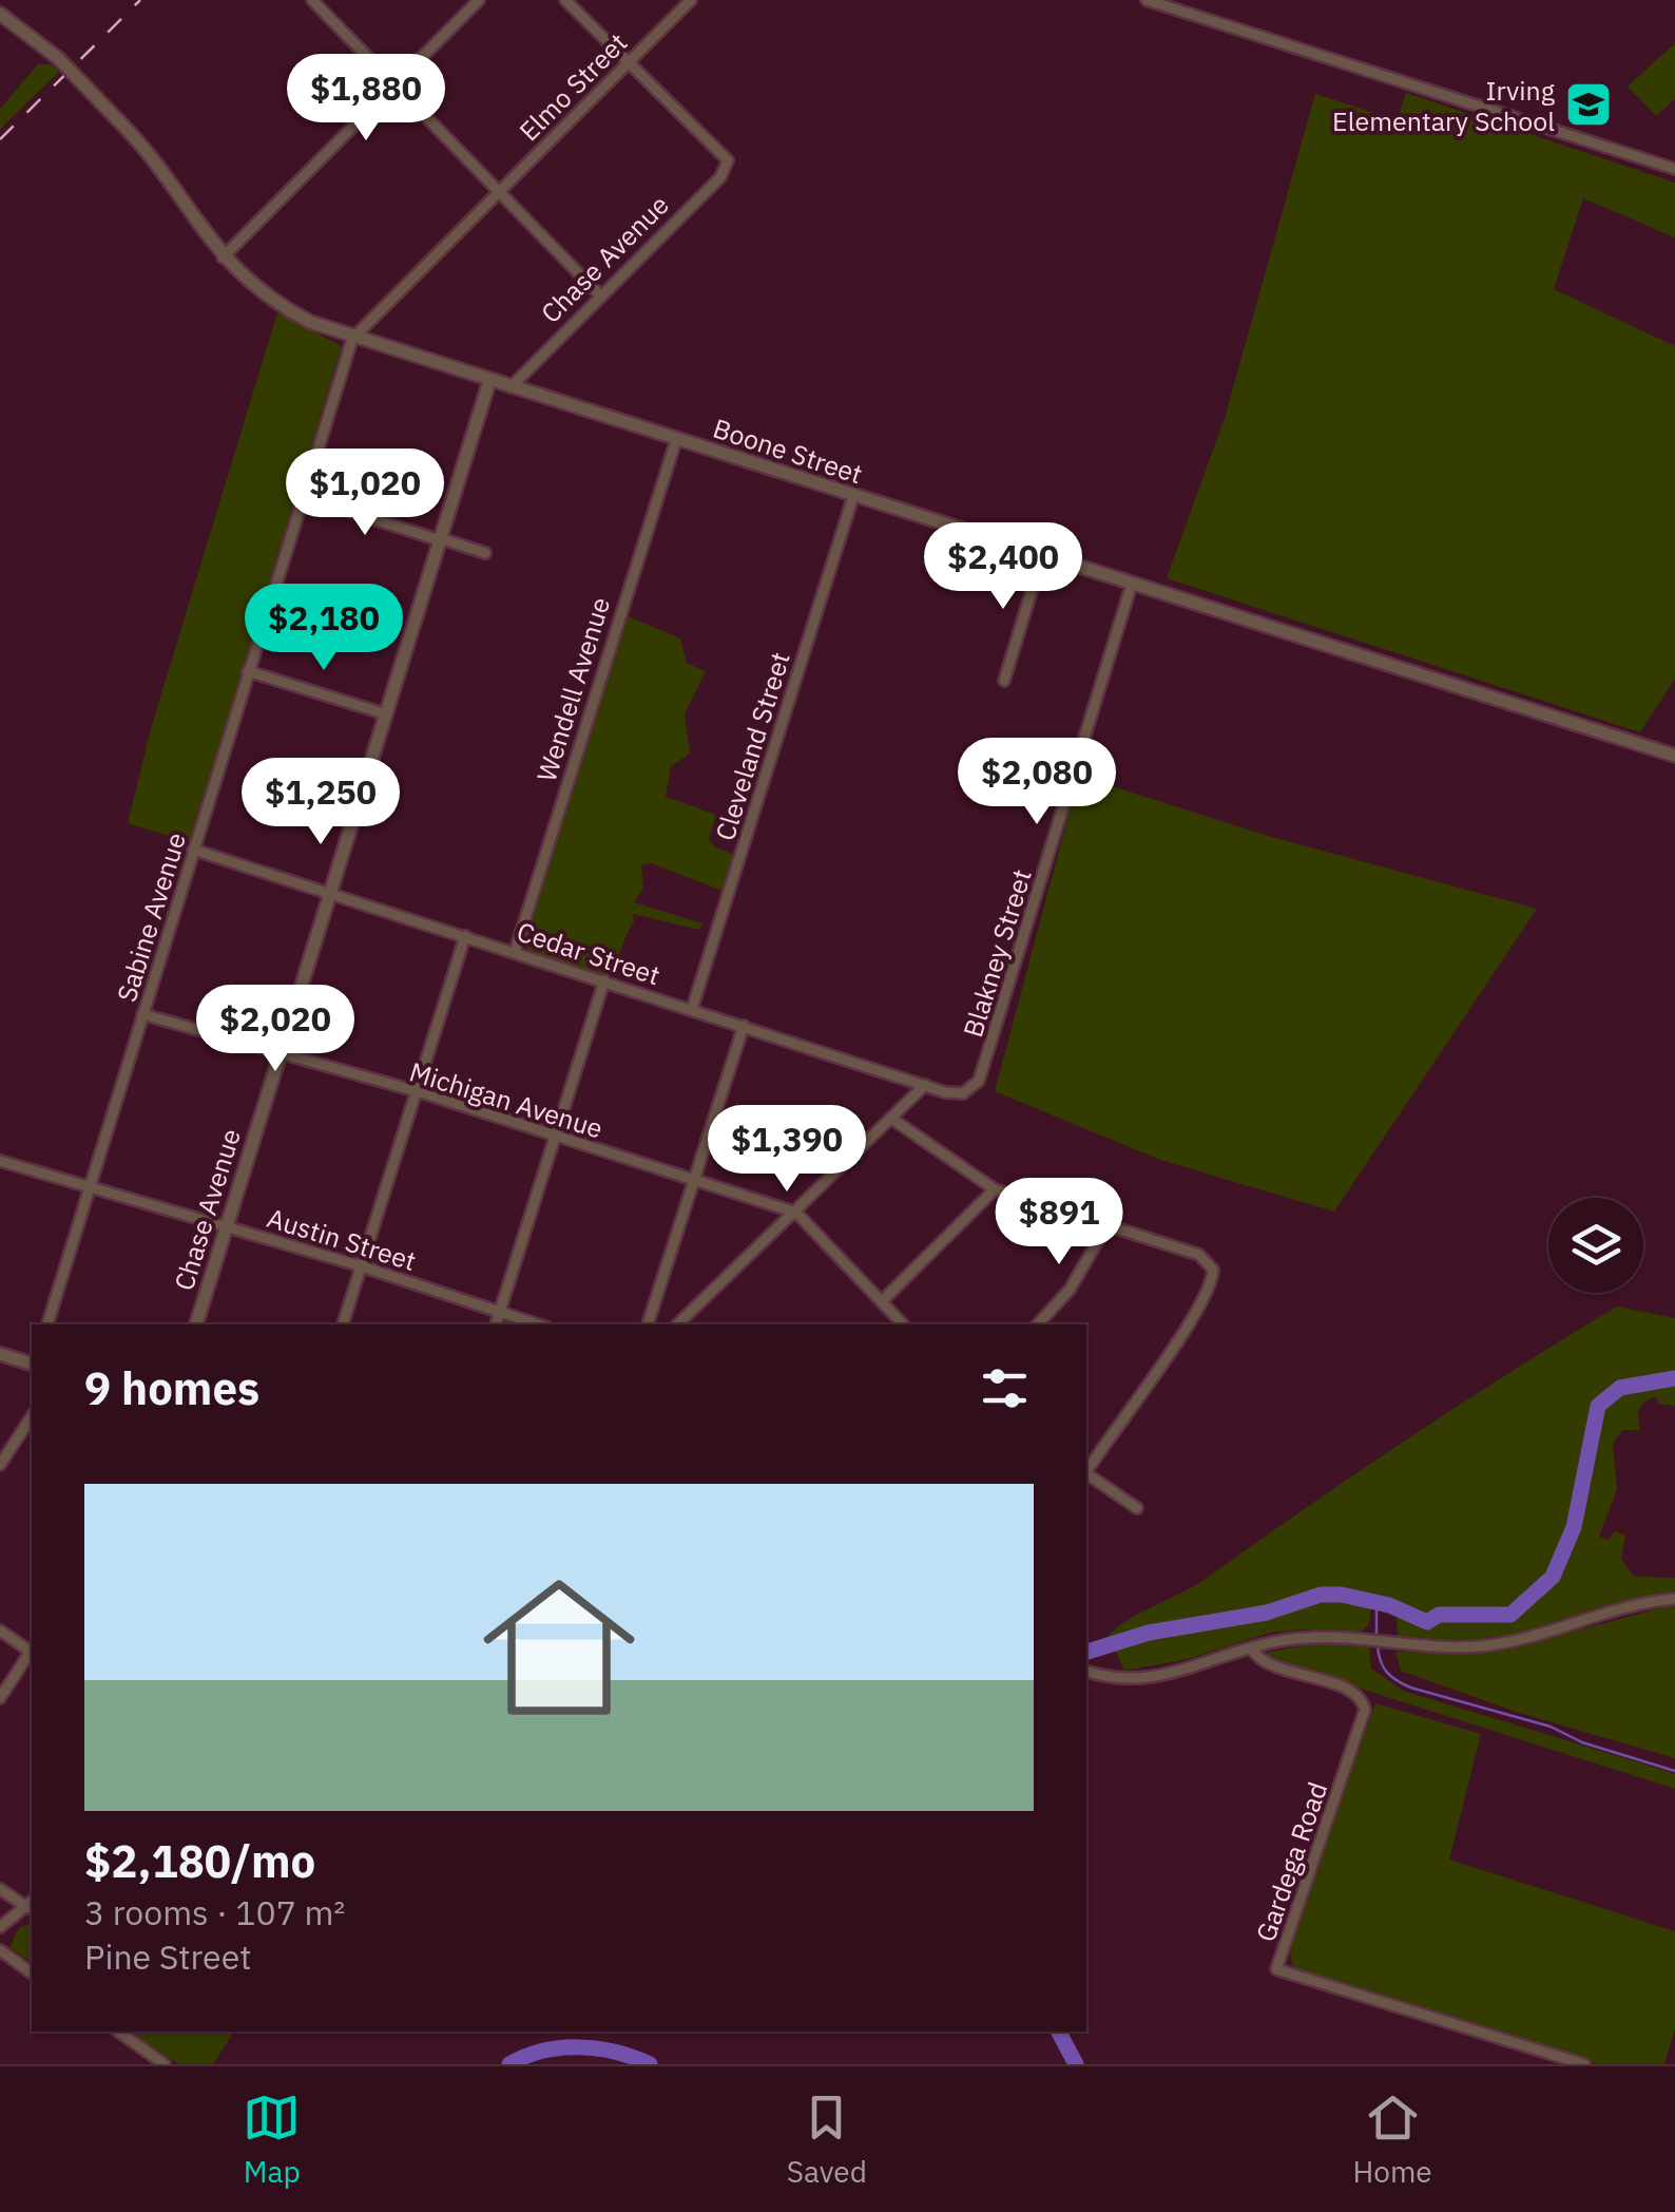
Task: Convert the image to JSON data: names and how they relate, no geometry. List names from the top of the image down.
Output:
{
  "streets": {
    "street": [
      "Elmo Street",
      "Chase Avenue",
      "Boone Street",
      "Wendell Avenue",
      "Cleveland Street",
      "Sabine Avenue",
      "Cedar Street",
      "Blakney Street",
      "Michigan Avenue",
      "Austin Street",
      "Gardega Road"
    ]
  },
  "crossings": [
    ["Elmo Street", "Chase Avenue"],
    ["Elmo Street", "Boone Street"],
    ["Elmo Street", "Sabine Avenue"],
    ["Chase Avenue", "Boone Street"],
    ["Chase Avenue", "Cedar Street"],
    ["Chase Avenue", "Michigan Avenue"],
    ["Chase Avenue", "Austin Street"],
    ["Boone Street", "Wendell Avenue"],
    ["Boone Street", "Cleveland Street"],
    ["Boone Street", "Sabine Avenue"],
    ["Boone Street", "Blakney Street"],
    ["Wendell Avenue", "Cedar Street"],
    ["Cleveland Street", "Cedar Street"],
    ["Sabine Avenue", "Cedar Street"],
    ["Sabine Avenue", "Michigan Avenue"],
    ["Sabine Avenue", "Austin Street"],
    ["Cedar Street", "Blakney Street"]
  ],
  "places": {
    "school or university": ["Irving Elementary School"]
  },
  "page": {
    "price": [
      "$1,880",
      "$1,020",
      "$2,400",
      "$2,180",
      "$2,080",
      "$1,250",
      "$2,020",
      "$1,390",
      "$891"
    ],
    "heading": "9 homes",
    "list": [
      {
        "name": "$2,180/mo",
        "note": "3 rooms · 107 m² · Pine Street"
      }
    ],
    "tabs": ["Map", "Saved", "Home"]
  }
}
